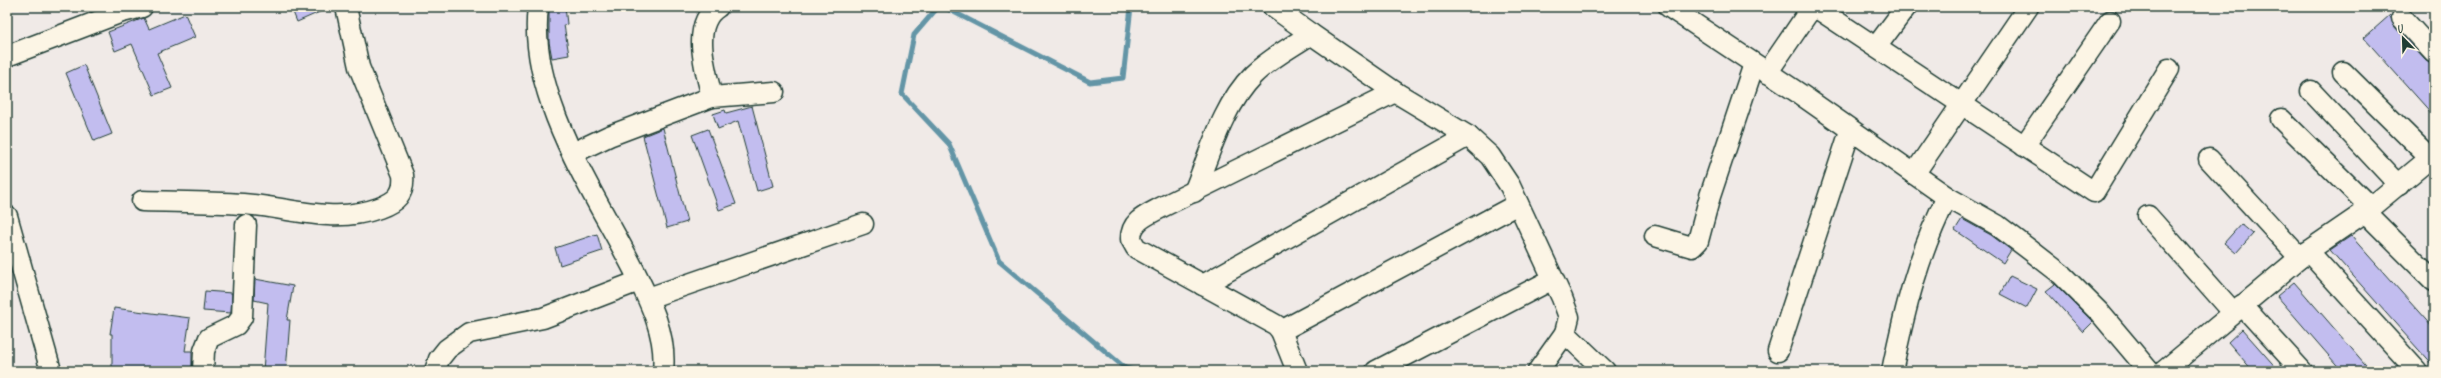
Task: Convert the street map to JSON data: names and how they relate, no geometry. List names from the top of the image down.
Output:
{
  "north": "top left"
}
